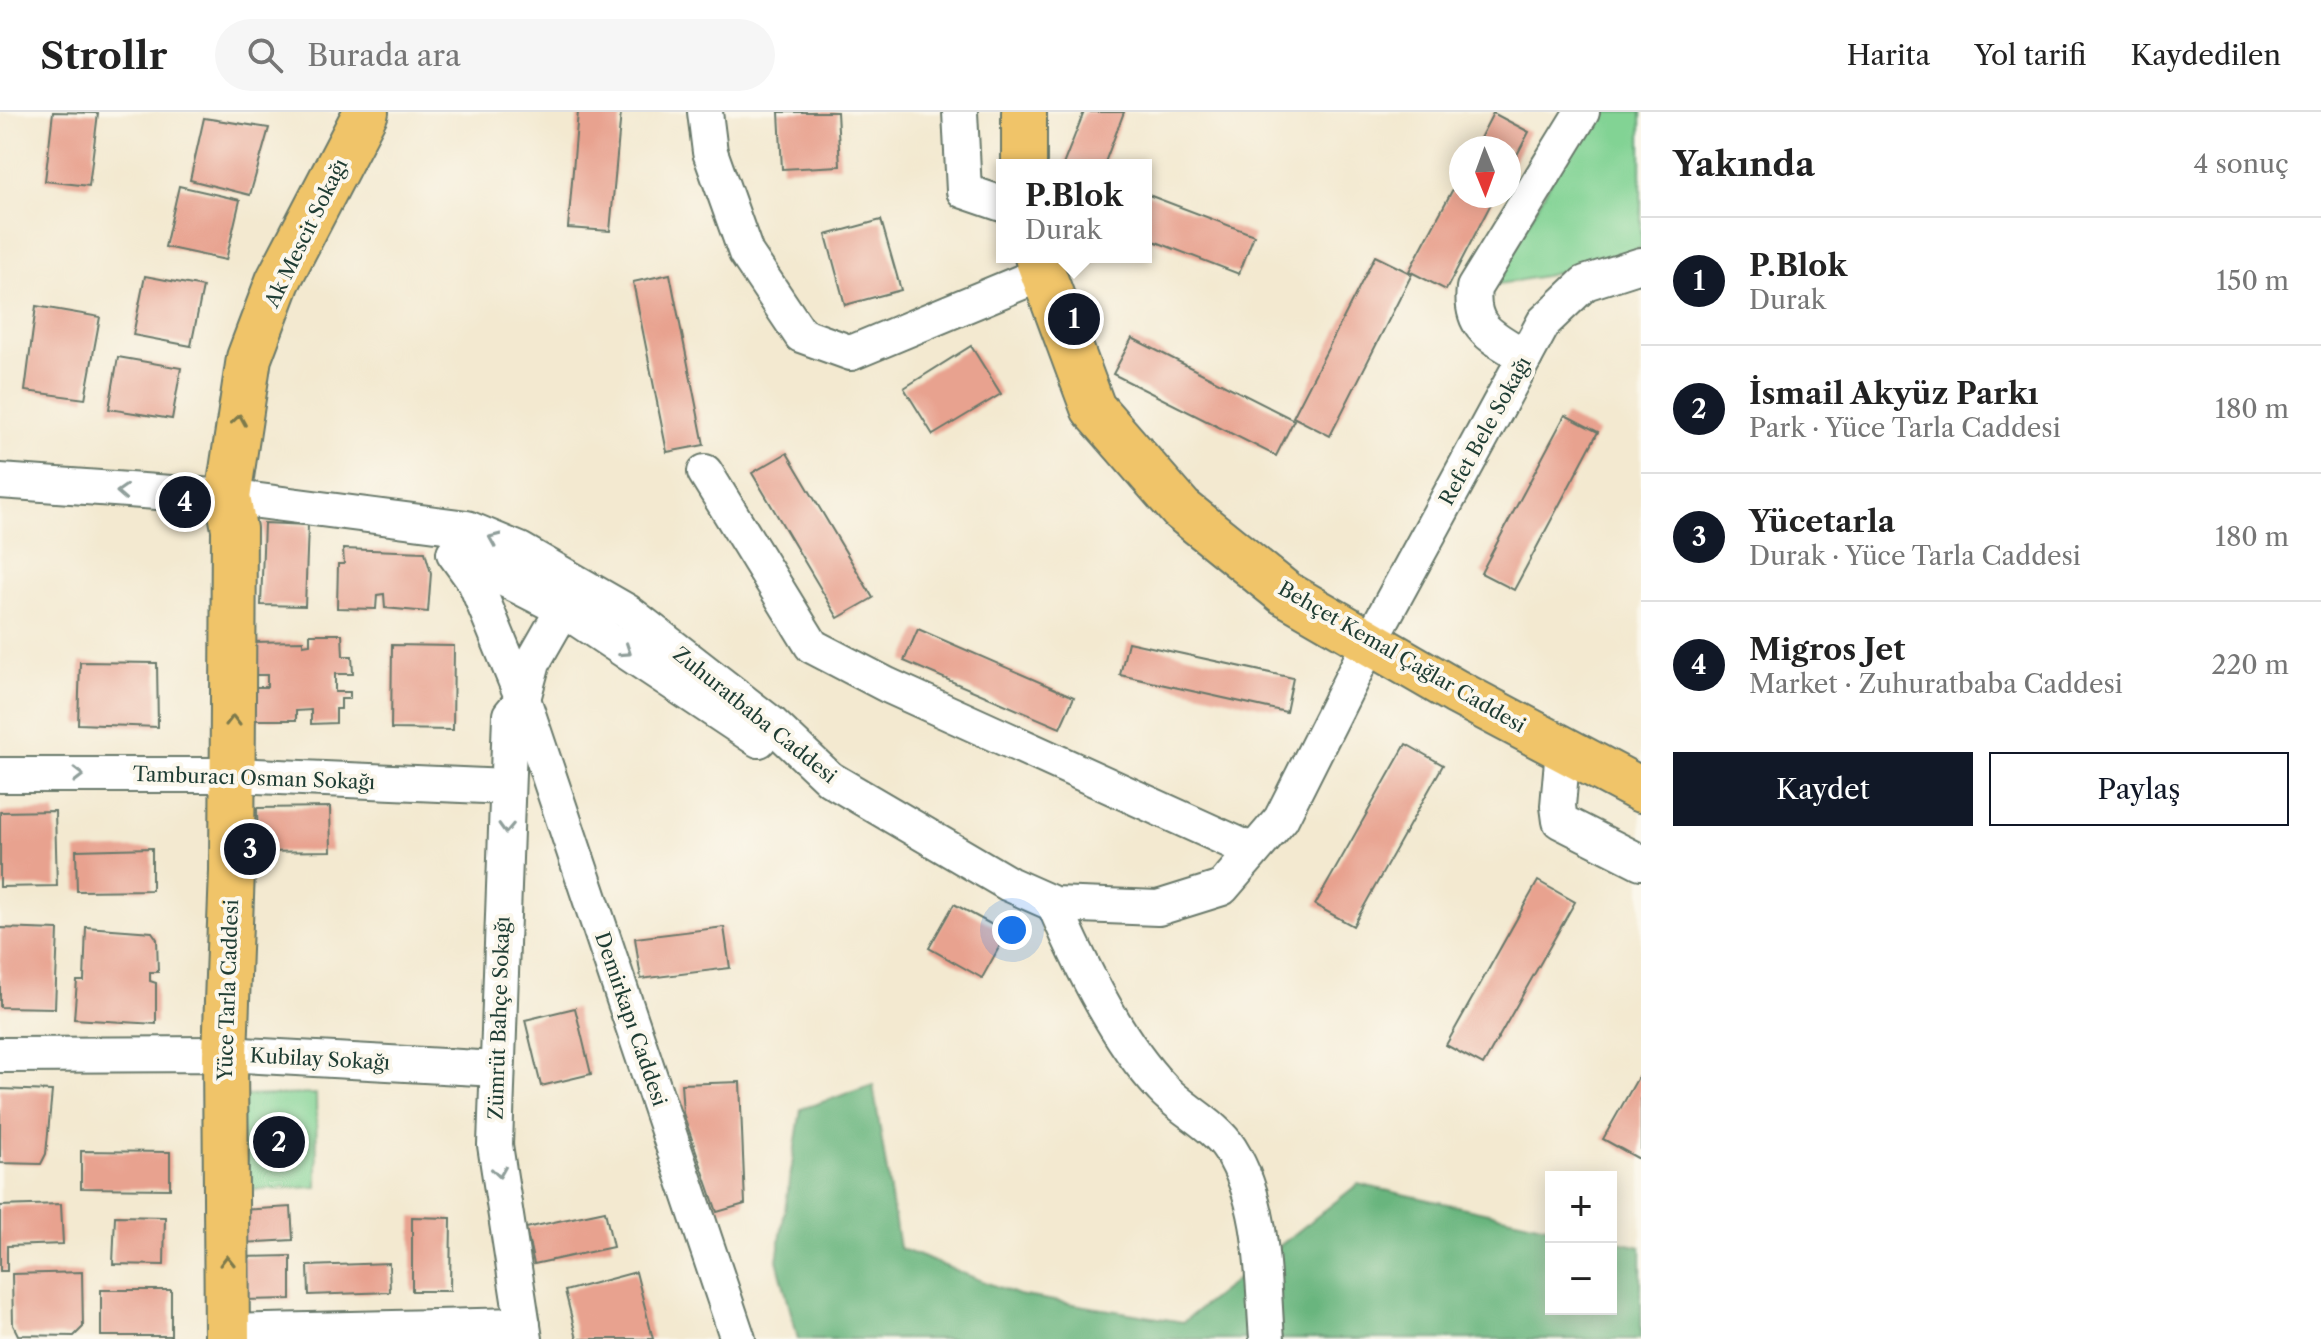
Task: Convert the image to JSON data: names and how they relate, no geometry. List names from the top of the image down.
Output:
{
  "streets": {
    "main road": ["Ak Mescit Sokağı", "Behçet Kemal Çağlar Caddesi", "Yüce Tarla Caddesi"],
    "street": [
      "Refet Bele Sokağı",
      "Zuhuratbaba Caddesi",
      "Tamburacı Osman Sokağı",
      "Zümrüt Bahçe Sokağı",
      "Demirkapı Caddesi",
      "Kubilay Sokağı"
    ]
  },
  "crossings": [
    ["Ak Mescit Sokağı", "Zuhuratbaba Caddesi"],
    ["Ak Mescit Sokağı", "Yüce Tarla Caddesi"],
    ["Refet Bele Sokağı", "Behçet Kemal Çağlar Caddesi"],
    ["Refet Bele Sokağı", "Zuhuratbaba Caddesi"],
    ["Behçet Kemal Çağlar Caddesi", "Zuhuratbaba Caddesi"],
    ["Zuhuratbaba Caddesi", "Yüce Tarla Caddesi"],
    ["Tamburacı Osman Sokağı", "Yüce Tarla Caddesi"],
    ["Tamburacı Osman Sokağı", "Zümrüt Bahçe Sokağı"],
    ["Yüce Tarla Caddesi", "Kubilay Sokağı"],
    ["Zümrüt Bahçe Sokağı", "Demirkapı Caddesi"],
    ["Zümrüt Bahçe Sokağı", "Kubilay Sokağı"]
  ],
  "one_way": [
    "Ak Mescit Sokağı",
    "Tamburacı Osman Sokağı",
    "Yüce Tarla Caddesi",
    "Zümrüt Bahçe Sokağı"
  ],
  "north": "bottom",
  "page": {
    "header": "Strollr",
    "search": "Burada ara",
    "nav": ["Harita", "Yol tarifi", "Kaydedilen"],
    "heading": ["Yakında", "4 sonuç"],
    "popup": ["P.Blok", "Durak"],
    "list": [
      {
        "mark": "1",
        "name": "P.Blok",
        "note": "Durak",
        "value": "150 m"
      },
      {
        "mark": "2",
        "name": "İsmail Akyüz Parkı",
        "note": "Park · Yüce Tarla Caddesi",
        "value": "180 m"
      },
      {
        "mark": "3",
        "name": "Yücetarla",
        "note": "Durak · Yüce Tarla Caddesi",
        "value": "180 m"
      },
      {
        "mark": "4",
        "name": "Migros Jet",
        "note": "Market · Zuhuratbaba Caddesi",
        "value": "220 m"
      }
    ],
    "pins": [
      "1",
      "4",
      "3",
      "2"
    ],
    "buttons": ["Kaydet", "Paylaş"],
    "map_buttons": ["+", "−"]
  }
}
